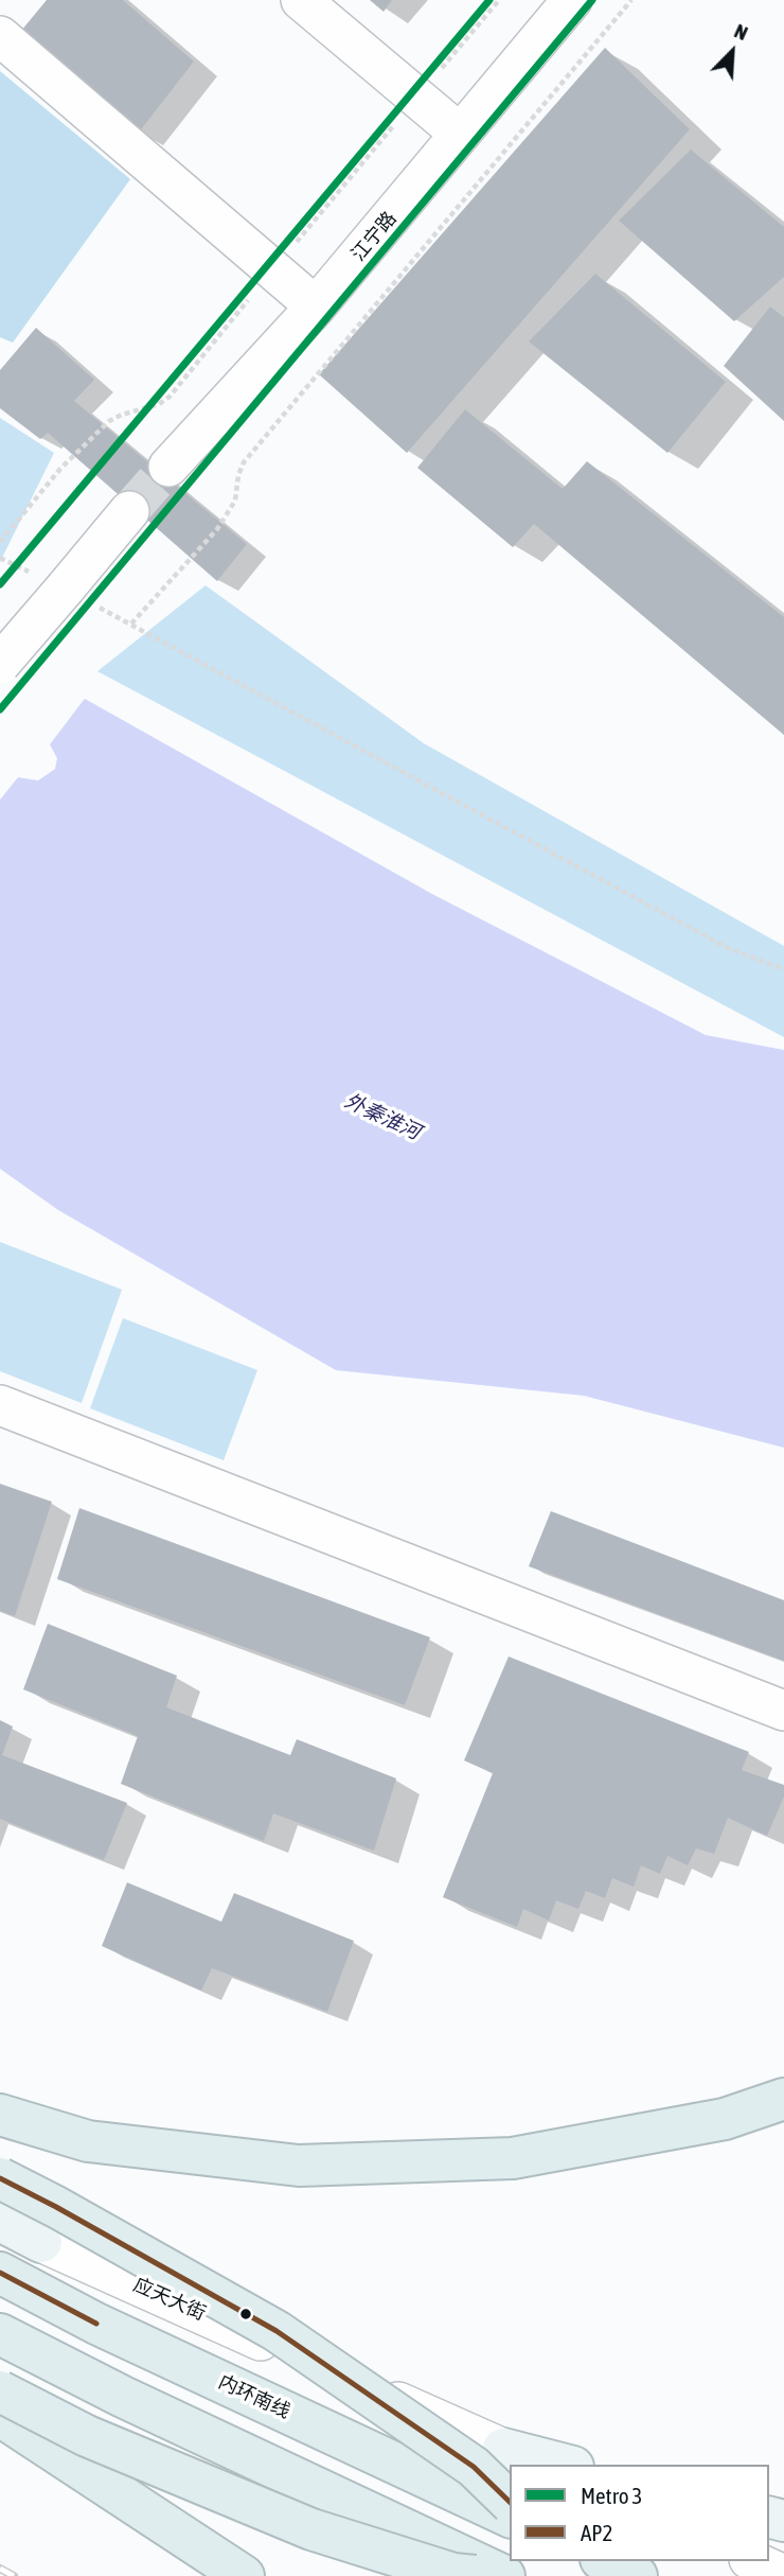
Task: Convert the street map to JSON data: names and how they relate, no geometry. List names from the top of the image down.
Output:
{
  "streets": {
    "highway": ["内环南线"],
    "main road": ["应天大街"],
    "street": ["江宁路"]
  },
  "water": ["外秦淮河"],
  "lines": ["metro line 3", "transit line AP2"],
  "legend": ["Metro 3", "AP2"],
  "north": "top right"
}
